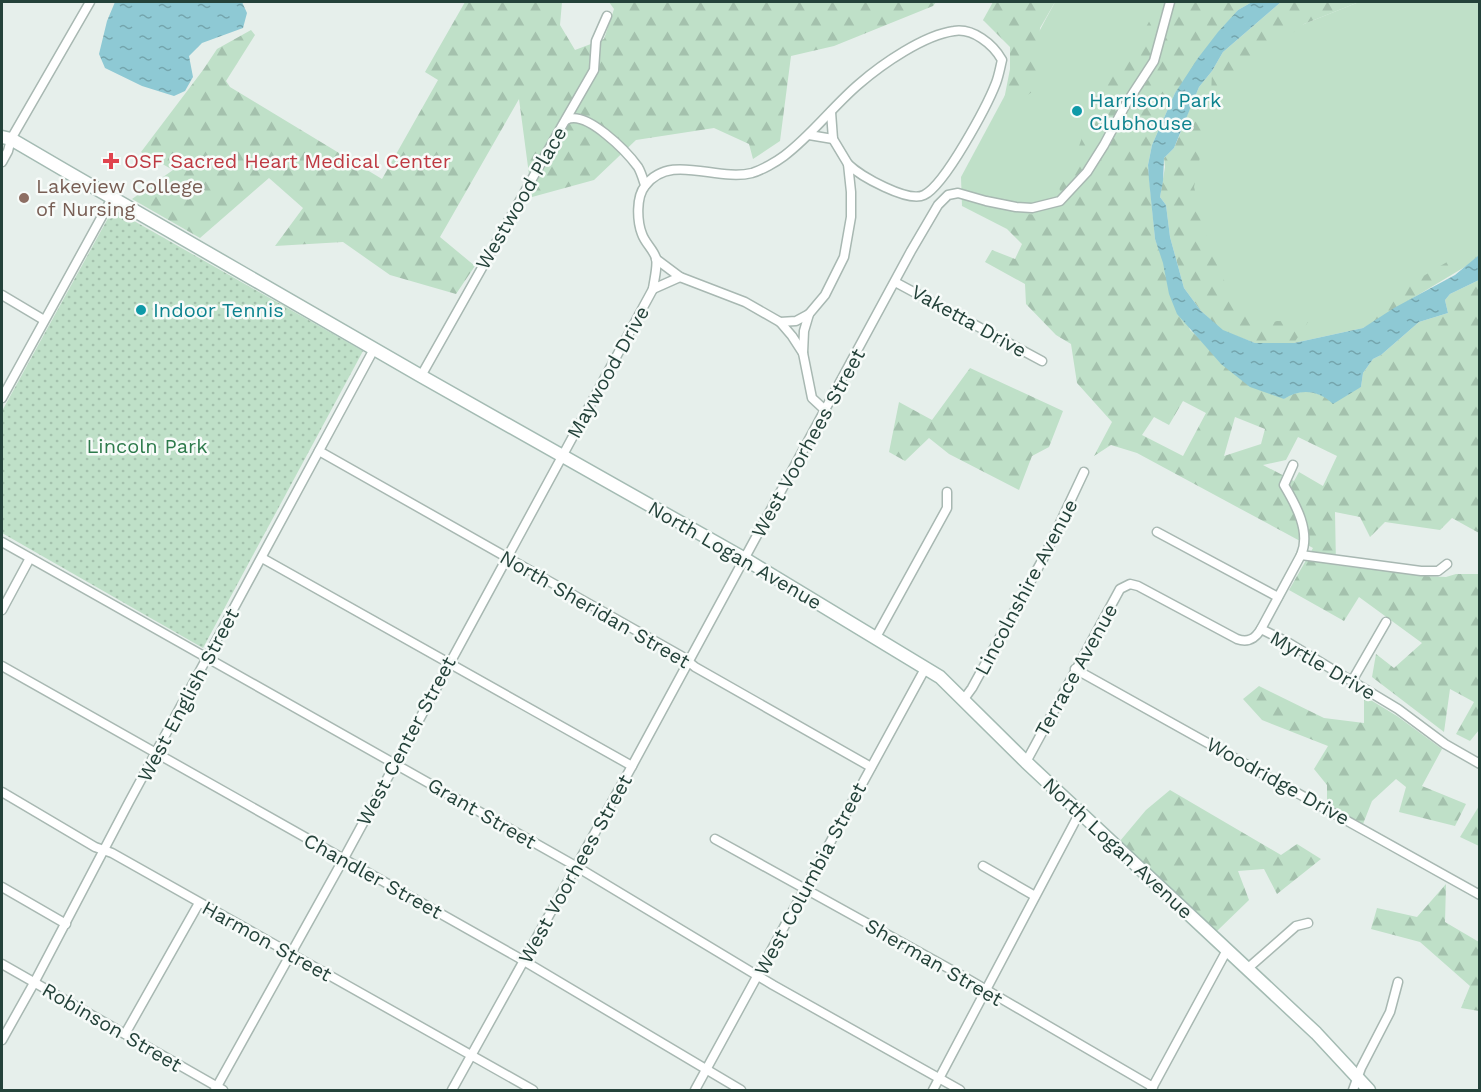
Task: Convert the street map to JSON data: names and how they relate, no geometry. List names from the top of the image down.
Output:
{
  "streets": {
    "street": [
      "Westwood Place",
      "Vaketta Drive",
      "Maywood Drive",
      "West Voorhees Street",
      "North Logan Avenue",
      "Lincolnshire Avenue",
      "North Sheridan Street",
      "Myrtle Drive",
      "Terrace Avenue",
      "West English Street",
      "West Center Street",
      "Woodridge Drive",
      "Grant Street",
      "Chandler Street",
      "West Columbia Street",
      "Harmon Street",
      "Sherman Street",
      "Robinson Street"
    ]
  },
  "crossings": [
    ["Westwood Place", "North Logan Avenue"],
    ["Vaketta Drive", "West Voorhees Street"],
    ["Maywood Drive", "North Logan Avenue"],
    ["Maywood Drive", "West Center Street"],
    ["West Voorhees Street", "North Logan Avenue"],
    ["West Voorhees Street", "North Sheridan Street"],
    ["West Voorhees Street", "Grant Street"],
    ["West Voorhees Street", "Chandler Street"],
    ["West Voorhees Street", "Harmon Street"],
    ["North Logan Avenue", "Lincolnshire Avenue"],
    ["North Logan Avenue", "Terrace Avenue"],
    ["North Logan Avenue", "West English Street"],
    ["North Logan Avenue", "West Center Street"],
    ["North Logan Avenue", "West Columbia Street"],
    ["North Sheridan Street", "West English Street"],
    ["North Sheridan Street", "West Center Street"],
    ["North Sheridan Street", "West Columbia Street"],
    ["Myrtle Drive", "Terrace Avenue"],
    ["Terrace Avenue", "Woodridge Drive"],
    ["West English Street", "Grant Street"],
    ["West English Street", "Chandler Street"],
    ["West English Street", "Harmon Street"],
    ["West English Street", "Robinson Street"],
    ["West Center Street", "Grant Street"],
    ["West Center Street", "Chandler Street"],
    ["West Center Street", "Harmon Street"],
    ["West Center Street", "Robinson Street"],
    ["Grant Street", "West Columbia Street"],
    ["Chandler Street", "West Columbia Street"],
    ["West Columbia Street", "Sherman Street"]
  ],
  "parks": ["Lincoln Park"],
  "places": {
    "other": ["Harrison Park Clubhouse", "Lakeview College of Nursing", "Indoor Tennis"],
    "health": ["OSF Sacred Heart Medical Center"]
  }
}
